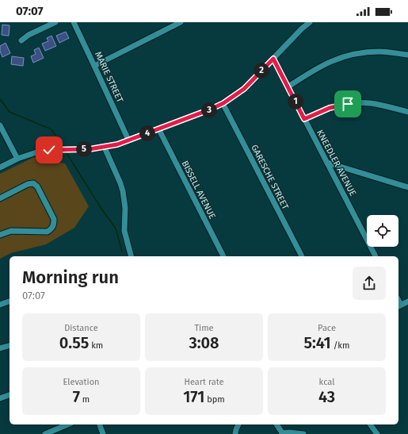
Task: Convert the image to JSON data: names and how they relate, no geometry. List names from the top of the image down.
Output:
{
  "streets": {
    "street": [
      "MARIE STREET",
      "KNEEDLER AVENUE",
      "GARESCHE STREET",
      "BISSELL AVENUE"
    ]
  },
  "page": {
    "status": "07:07",
    "pins": [
      "2",
      "1",
      "3",
      "4",
      "5"
    ],
    "heading": ["Morning run", "07:07"],
    "stats": [
      ["Distance", "0.55 km"],
      ["Time", "3:08"],
      ["Pace", "5:41 /km"],
      ["Elevation", "7 m"],
      ["Heart rate", "171 bpm"],
      ["kcal", "43"]
    ]
  }
}
